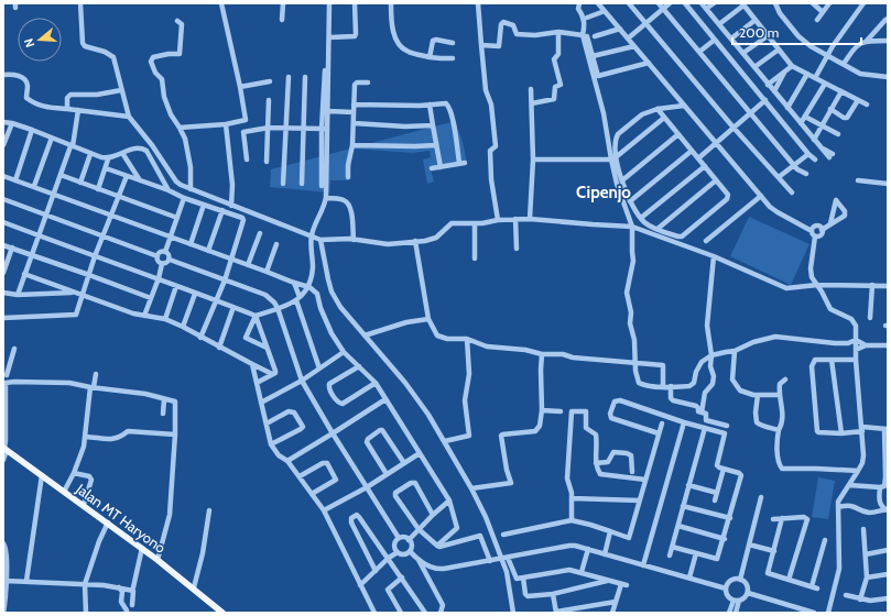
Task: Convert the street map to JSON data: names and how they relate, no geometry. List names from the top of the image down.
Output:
{
  "streets": {
    "main road": ["Jalan MT Haryono"]
  },
  "districts": ["Cipenjo"],
  "scale_bar": "200 m",
  "north": "left"
}
